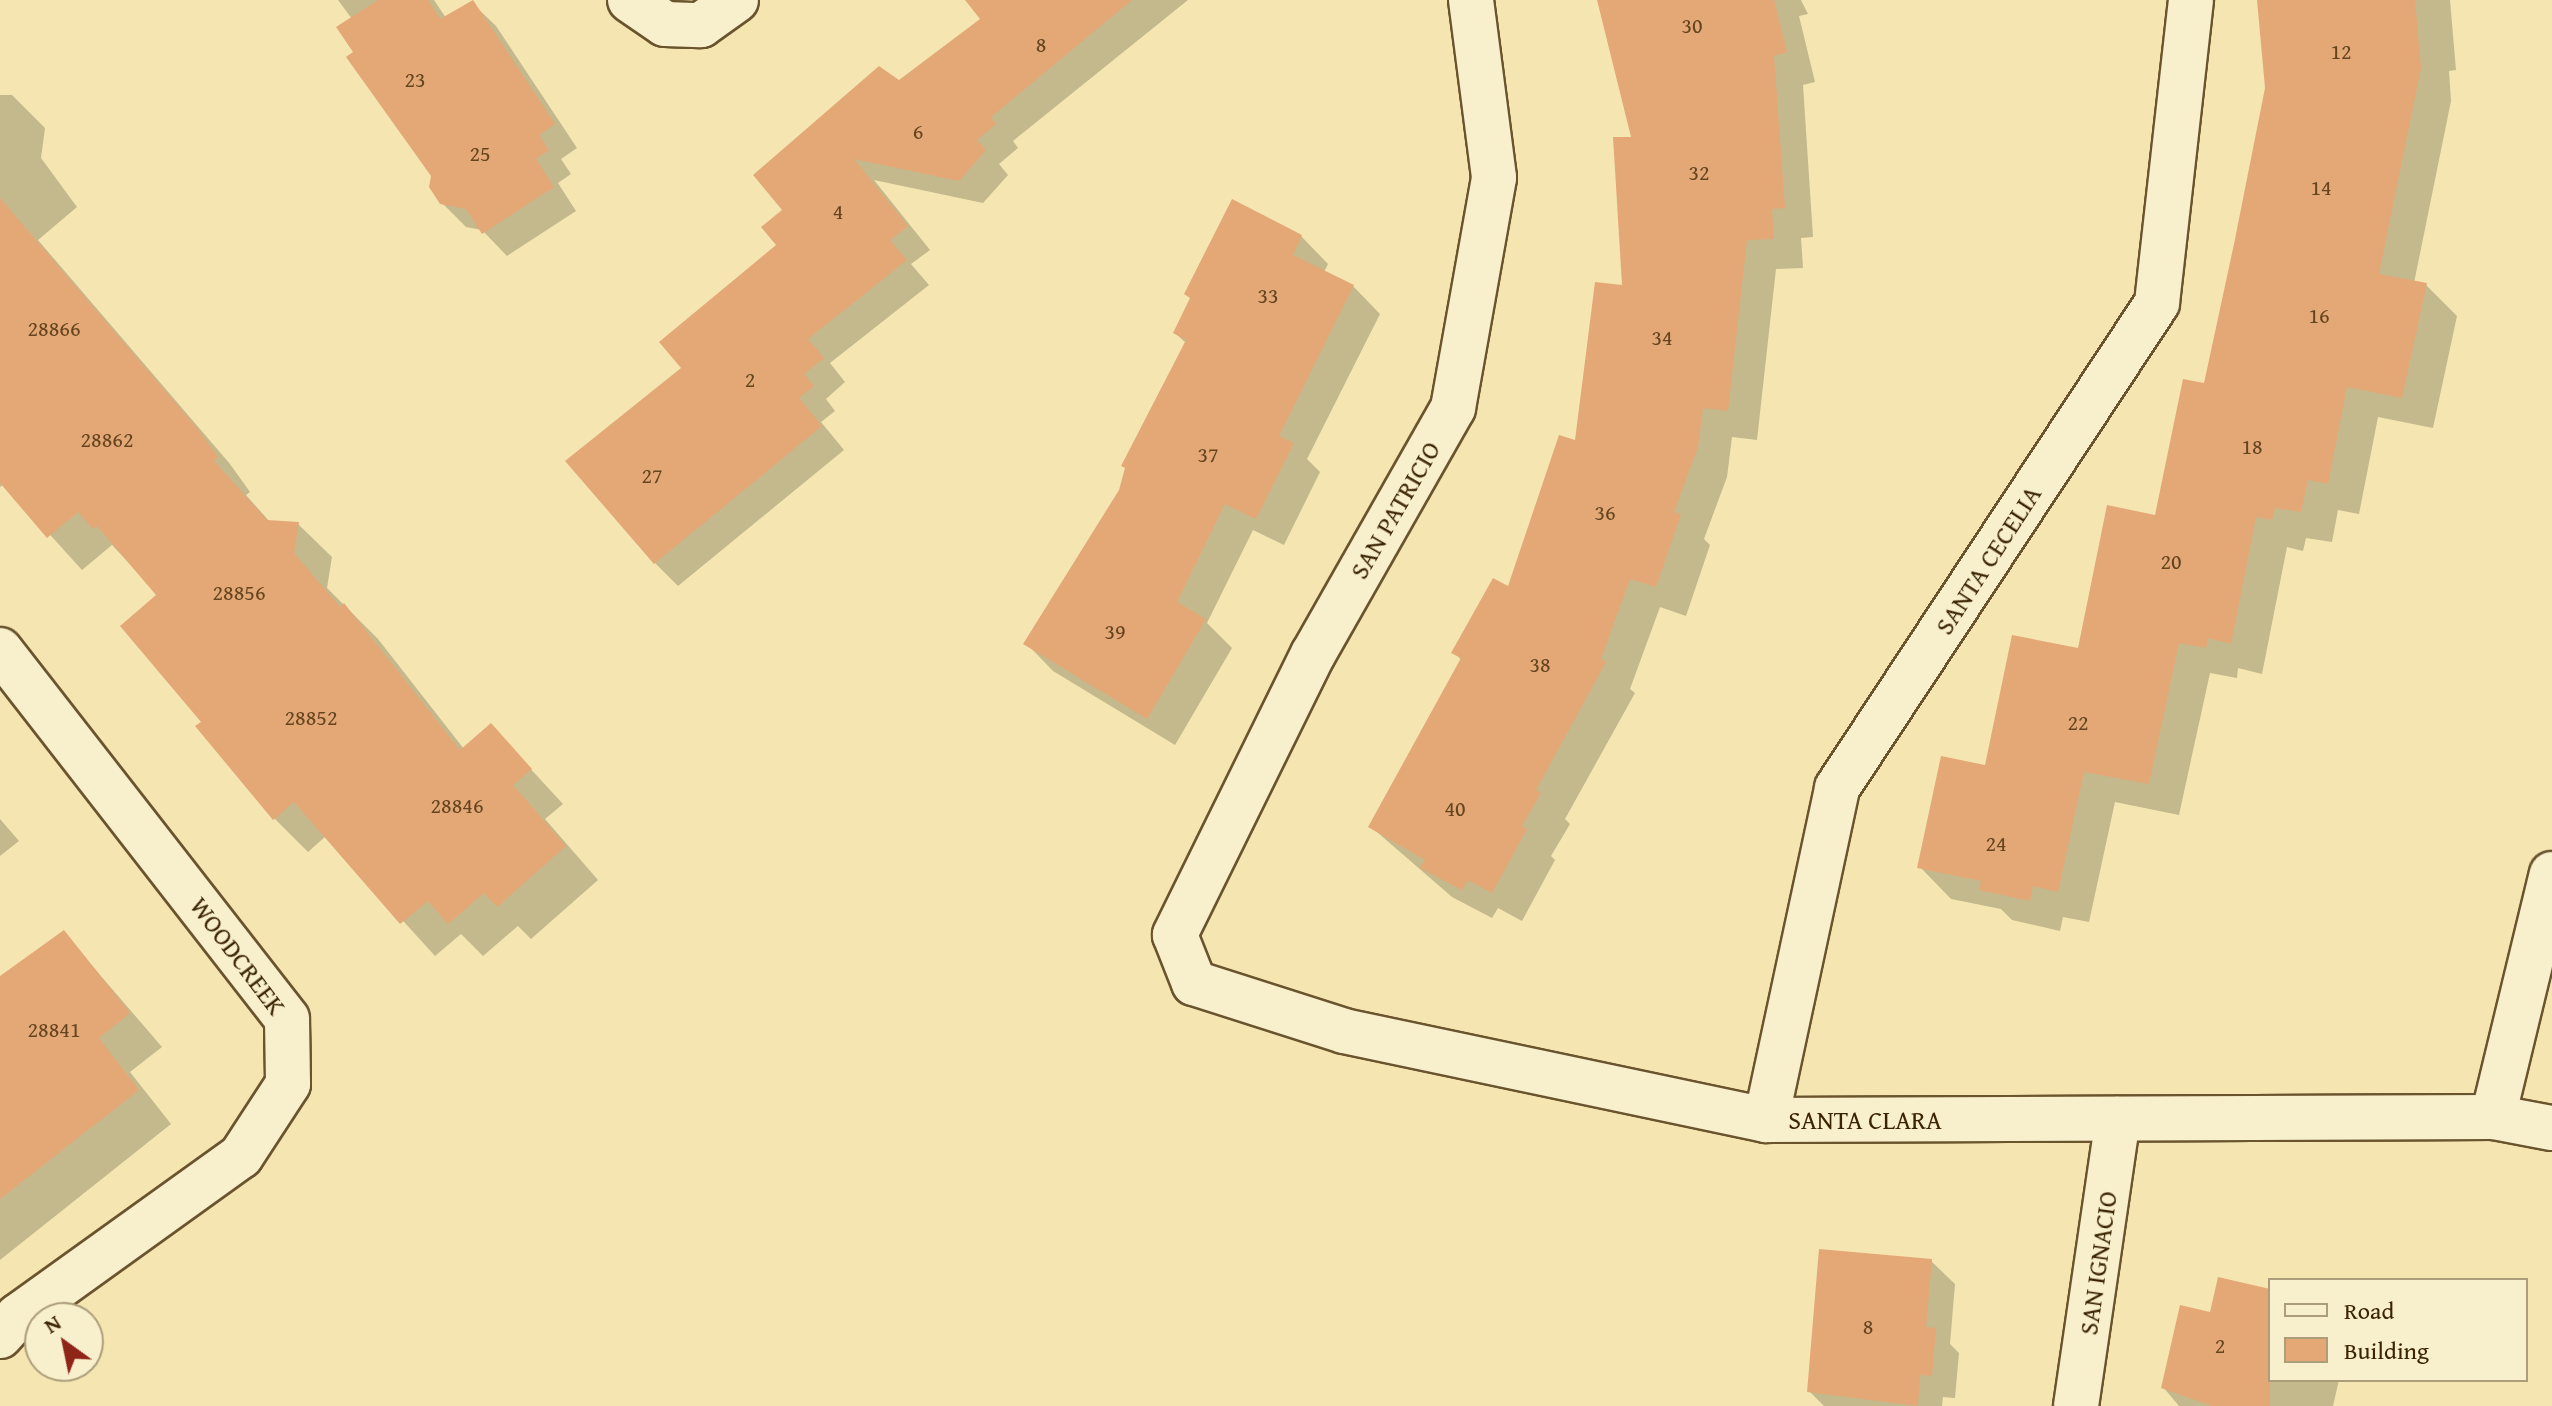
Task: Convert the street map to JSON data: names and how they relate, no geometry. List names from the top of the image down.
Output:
{
  "streets": {
    "street": [
      "SAN PATRICIO",
      "SANTA CECELIA",
      "WOODCREEK",
      "SANTA CLARA",
      "SAN IGNACIO"
    ]
  },
  "crossings": [
    ["SAN PATRICIO", "SANTA CLARA"],
    ["SANTA CECELIA", "SANTA CLARA"],
    ["SANTA CLARA", "SAN IGNACIO"]
  ],
  "house_numbers": [
    "30",
    "8",
    "12",
    "23",
    "6",
    "25",
    "32",
    "14",
    "4",
    "33",
    "16",
    "28866",
    "34",
    "2",
    "28862",
    "18",
    "37",
    "27",
    "36",
    "20",
    "28856",
    "39",
    "38",
    "28852",
    "22",
    "28846",
    "40",
    "24",
    "28841",
    "8",
    "2"
  ],
  "legend": ["Road", "Building"],
  "north": "top left"
}
